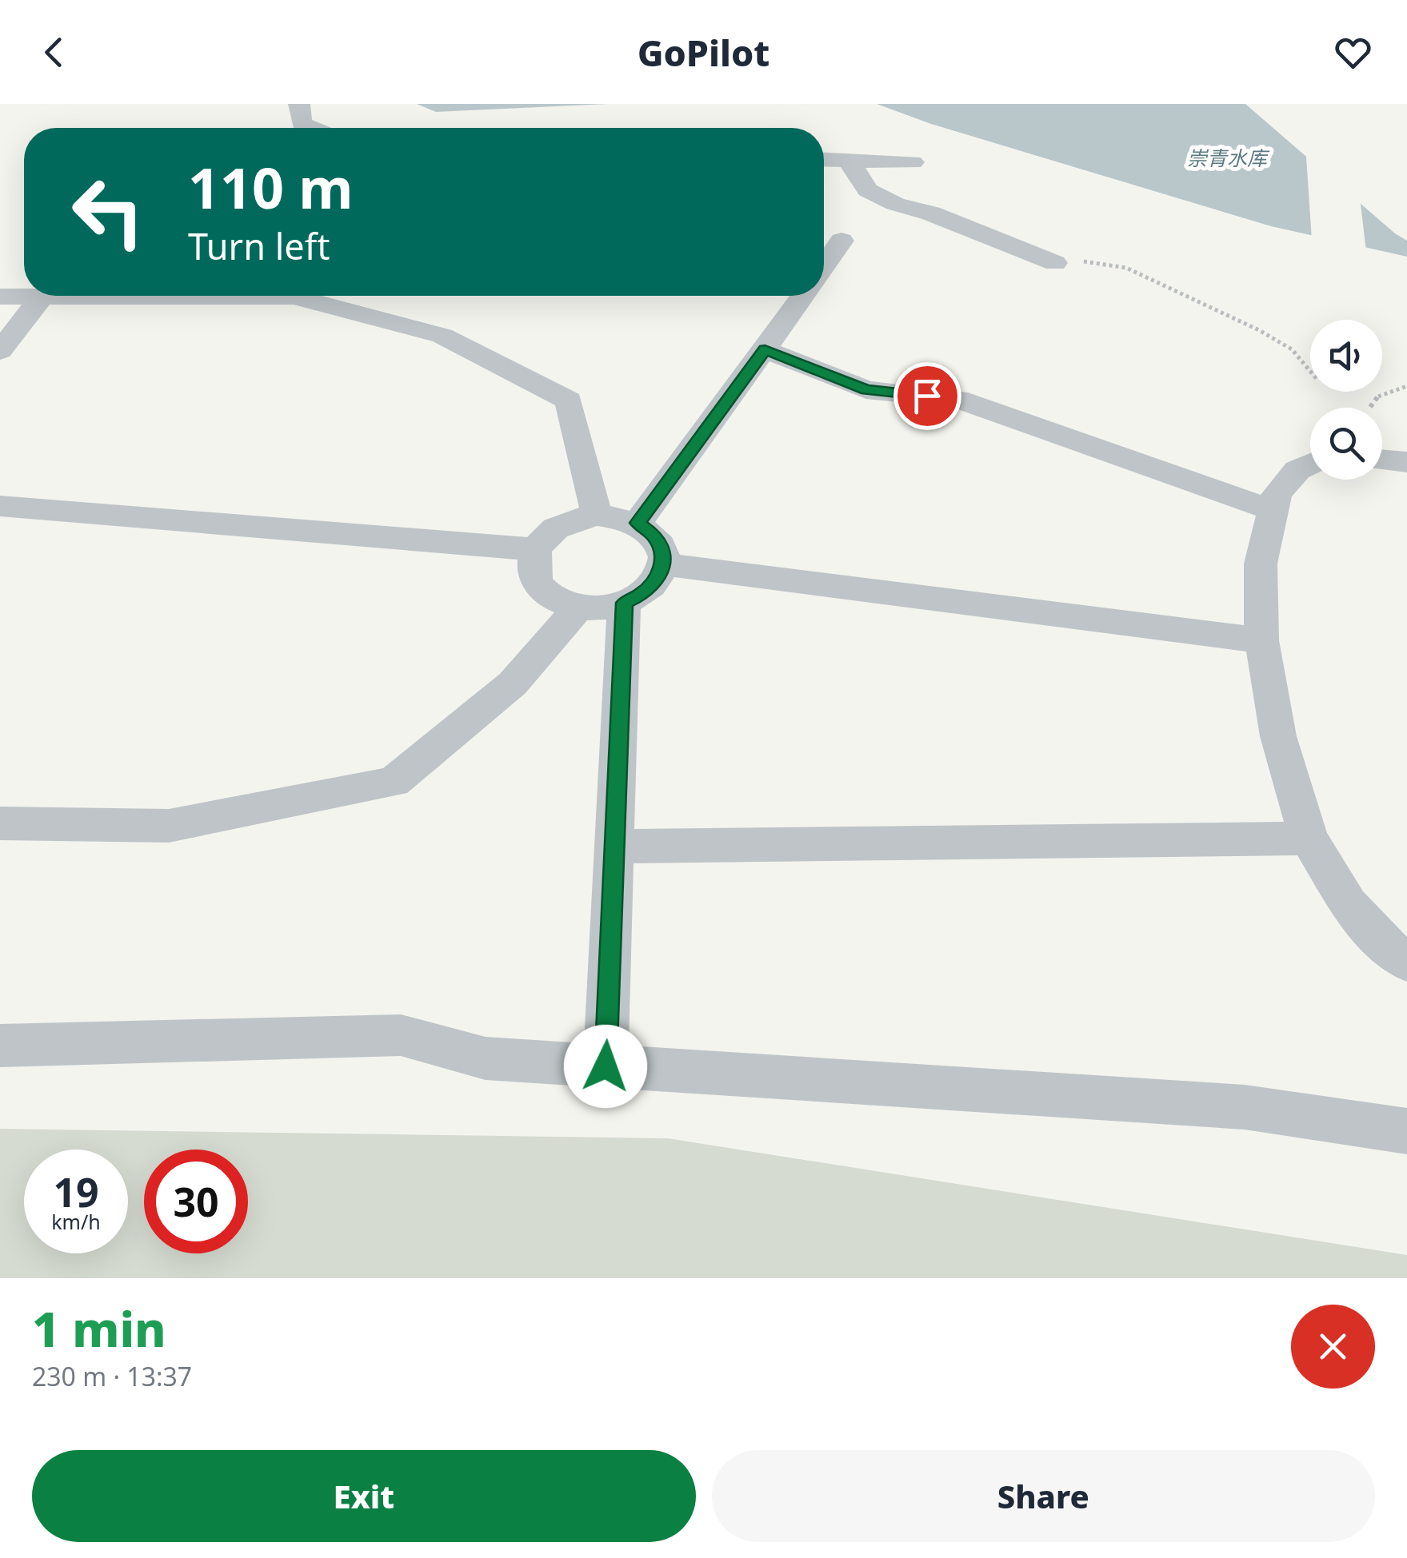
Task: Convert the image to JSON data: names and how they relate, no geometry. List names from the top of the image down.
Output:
{
  "water": ["崇青水库"],
  "page": {
    "header": "GoPilot",
    "turn": ["110 m", "Turn left"],
    "speed": "19 km/h",
    "limit": "30",
    "heading": ["1 min", "230 m · 13:37"],
    "buttons": ["Exit", "Share"]
  }
}
